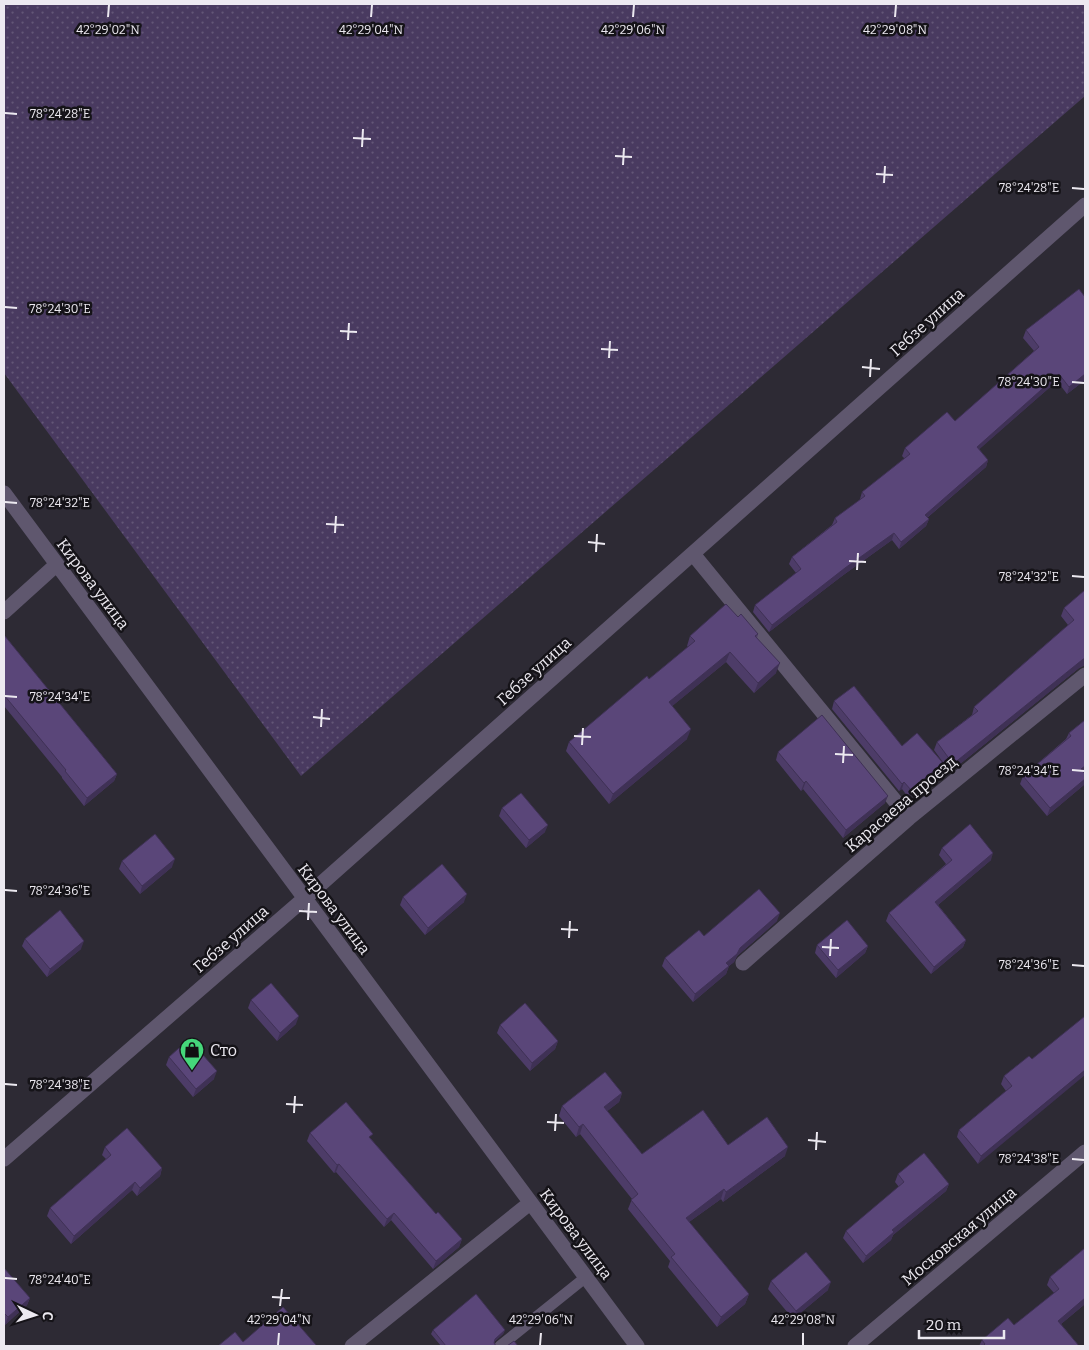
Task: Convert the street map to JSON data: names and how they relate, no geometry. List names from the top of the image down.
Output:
{
  "streets": {
    "street": [
      "Гебзе улица",
      "Кирова улица",
      "Карасаева проезд",
      "Московская улица"
    ]
  },
  "crossings": [
    ["Гебзе улица", "Кирова улица"]
  ],
  "places": {
    "shop": ["Сто"]
  },
  "scale_bar": "20 m",
  "north": "right",
  "coordinates": [
    "42°29'02\"N",
    "42°29'04\"N",
    "42°29'06\"N",
    "42°29'08\"N",
    "78°24'28\"E",
    "78°24'30\"E",
    "78°24'32\"E",
    "78°24'34\"E",
    "78°24'36\"E",
    "78°24'38\"E",
    "78°24'40\"E"
  ]
}
